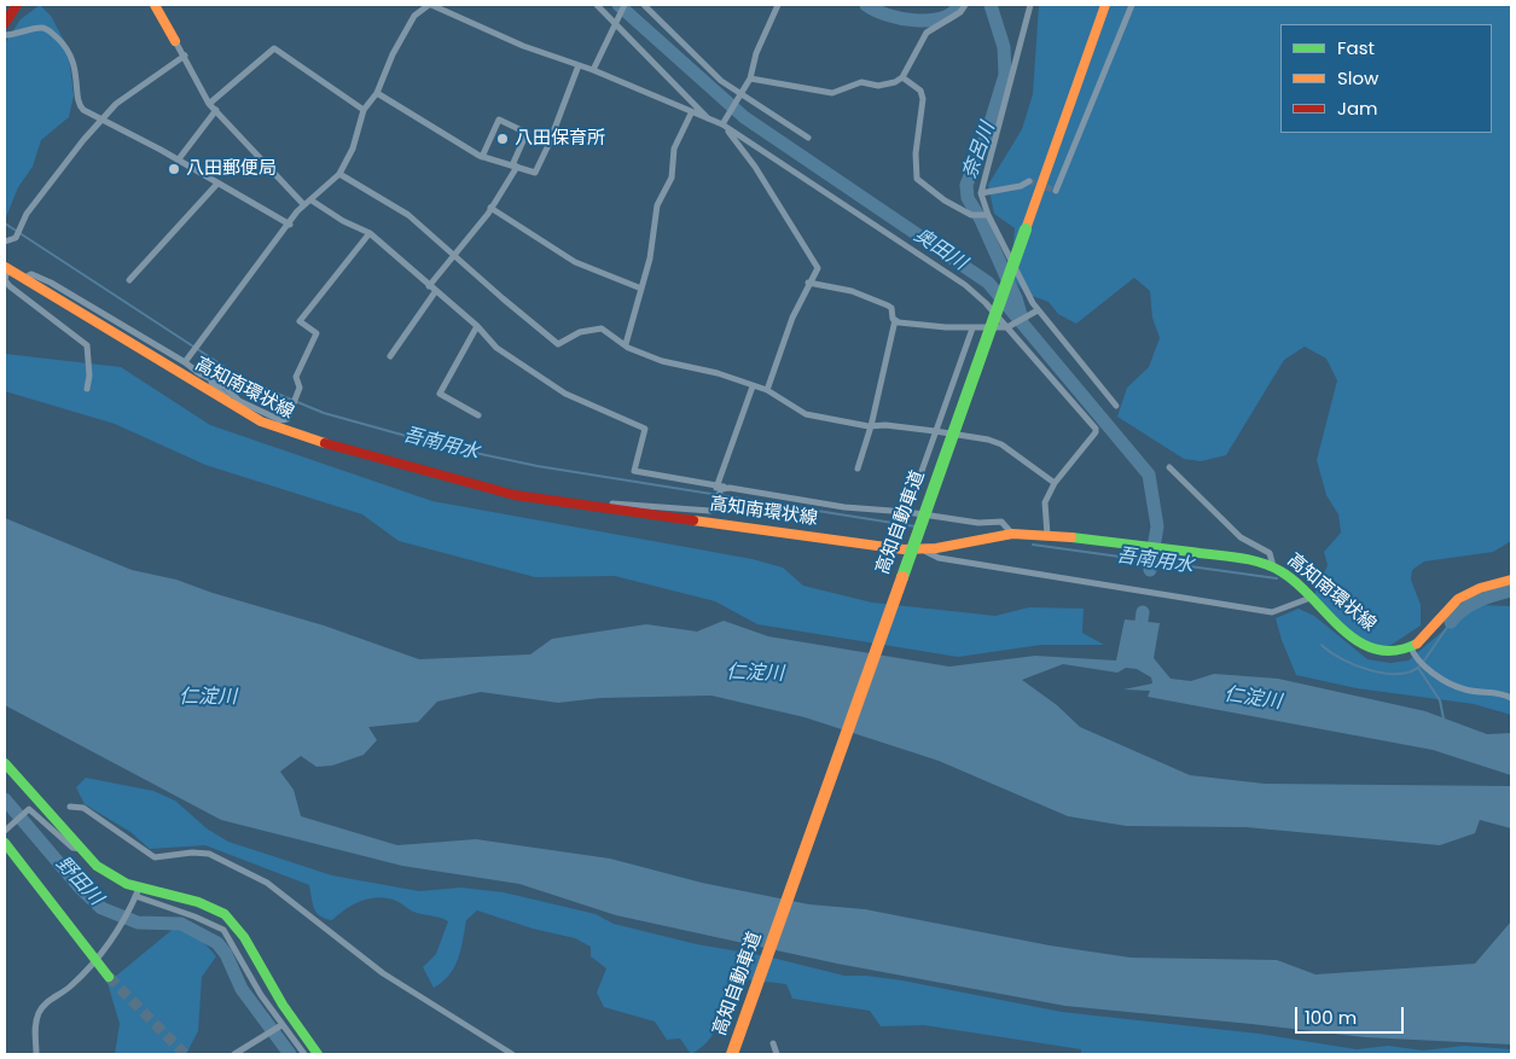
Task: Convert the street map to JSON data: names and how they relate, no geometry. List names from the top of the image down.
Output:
{
  "streets": {
    "main road": ["高知南環状線", "高知自動車道"]
  },
  "water": [
    "奈呂川",
    "奥田川",
    "吾南用水",
    "仁淀川",
    "野田川"
  ],
  "places": ["八田保育所", "八田郵便局"],
  "legend": ["Fast", "Slow", "Jam"],
  "scale_bar": "100 m"
}
